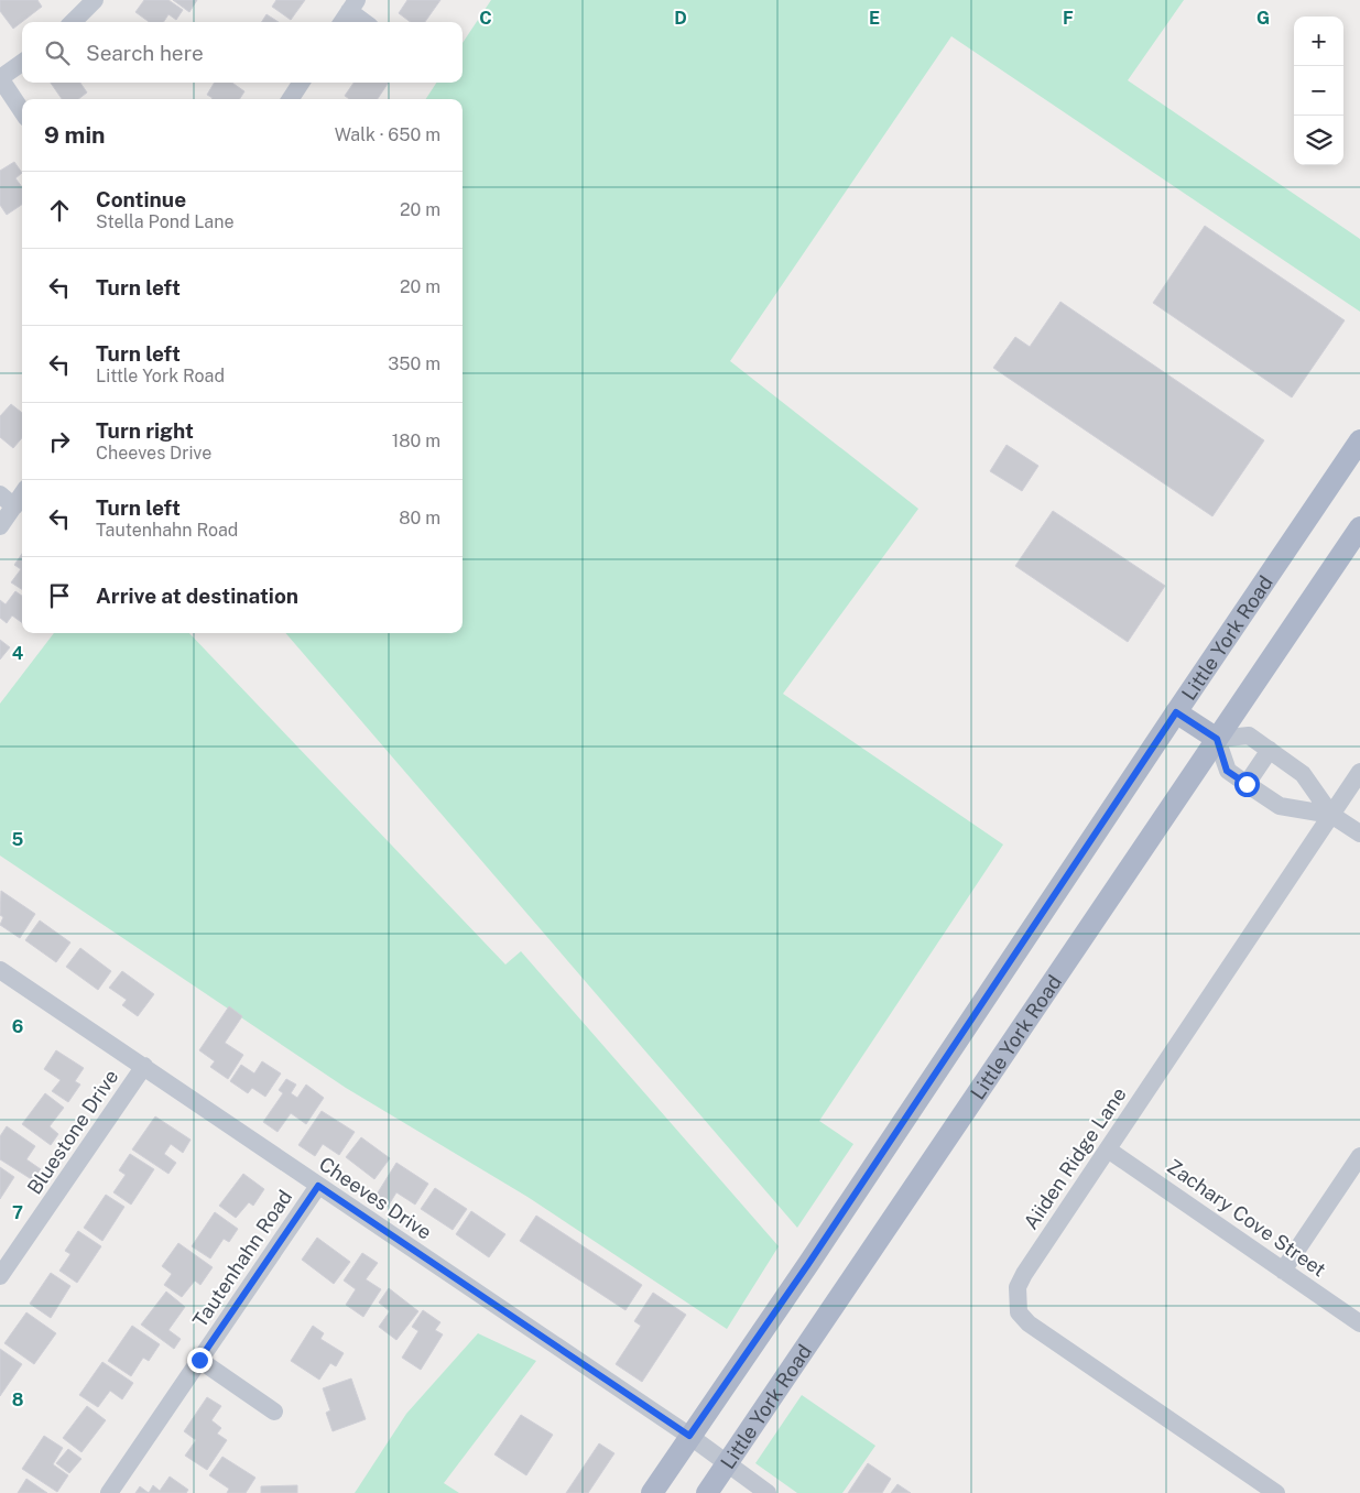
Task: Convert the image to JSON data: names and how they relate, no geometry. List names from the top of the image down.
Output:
{
  "streets": {
    "main road": ["Little York Road"],
    "street": [
      "Bluestone Drive",
      "Aiiden Ridge Lane",
      "Cheeves Drive",
      "Zachary Cove Street",
      "Tautenhahn Road"
    ]
  },
  "crossings": [
    ["Little York Road", "Cheeves Drive"],
    ["Bluestone Drive", "Cheeves Drive"],
    ["Aiiden Ridge Lane", "Zachary Cove Street"],
    ["Cheeves Drive", "Tautenhahn Road"]
  ],
  "page": {
    "map_buttons": ["+", "−"],
    "search": "Search here",
    "heading": ["9 min", "Walk · 650 m"],
    "list": [
      ["Continue", "Stella Pond Lane", "20 m"],
      ["Turn left", "20 m"],
      ["Turn left", "Little York Road", "350 m"],
      ["Turn right", "Cheeves Drive", "180 m"],
      ["Turn left", "Tautenhahn Road", "80 m"],
      "Arrive at destination"
    ]
  },
  "grid": {
    "columns": [
      "C",
      "D",
      "E",
      "F",
      "G"
    ],
    "rows": [
      "4",
      "5",
      "6",
      "7",
      "8"
    ]
  }
}
